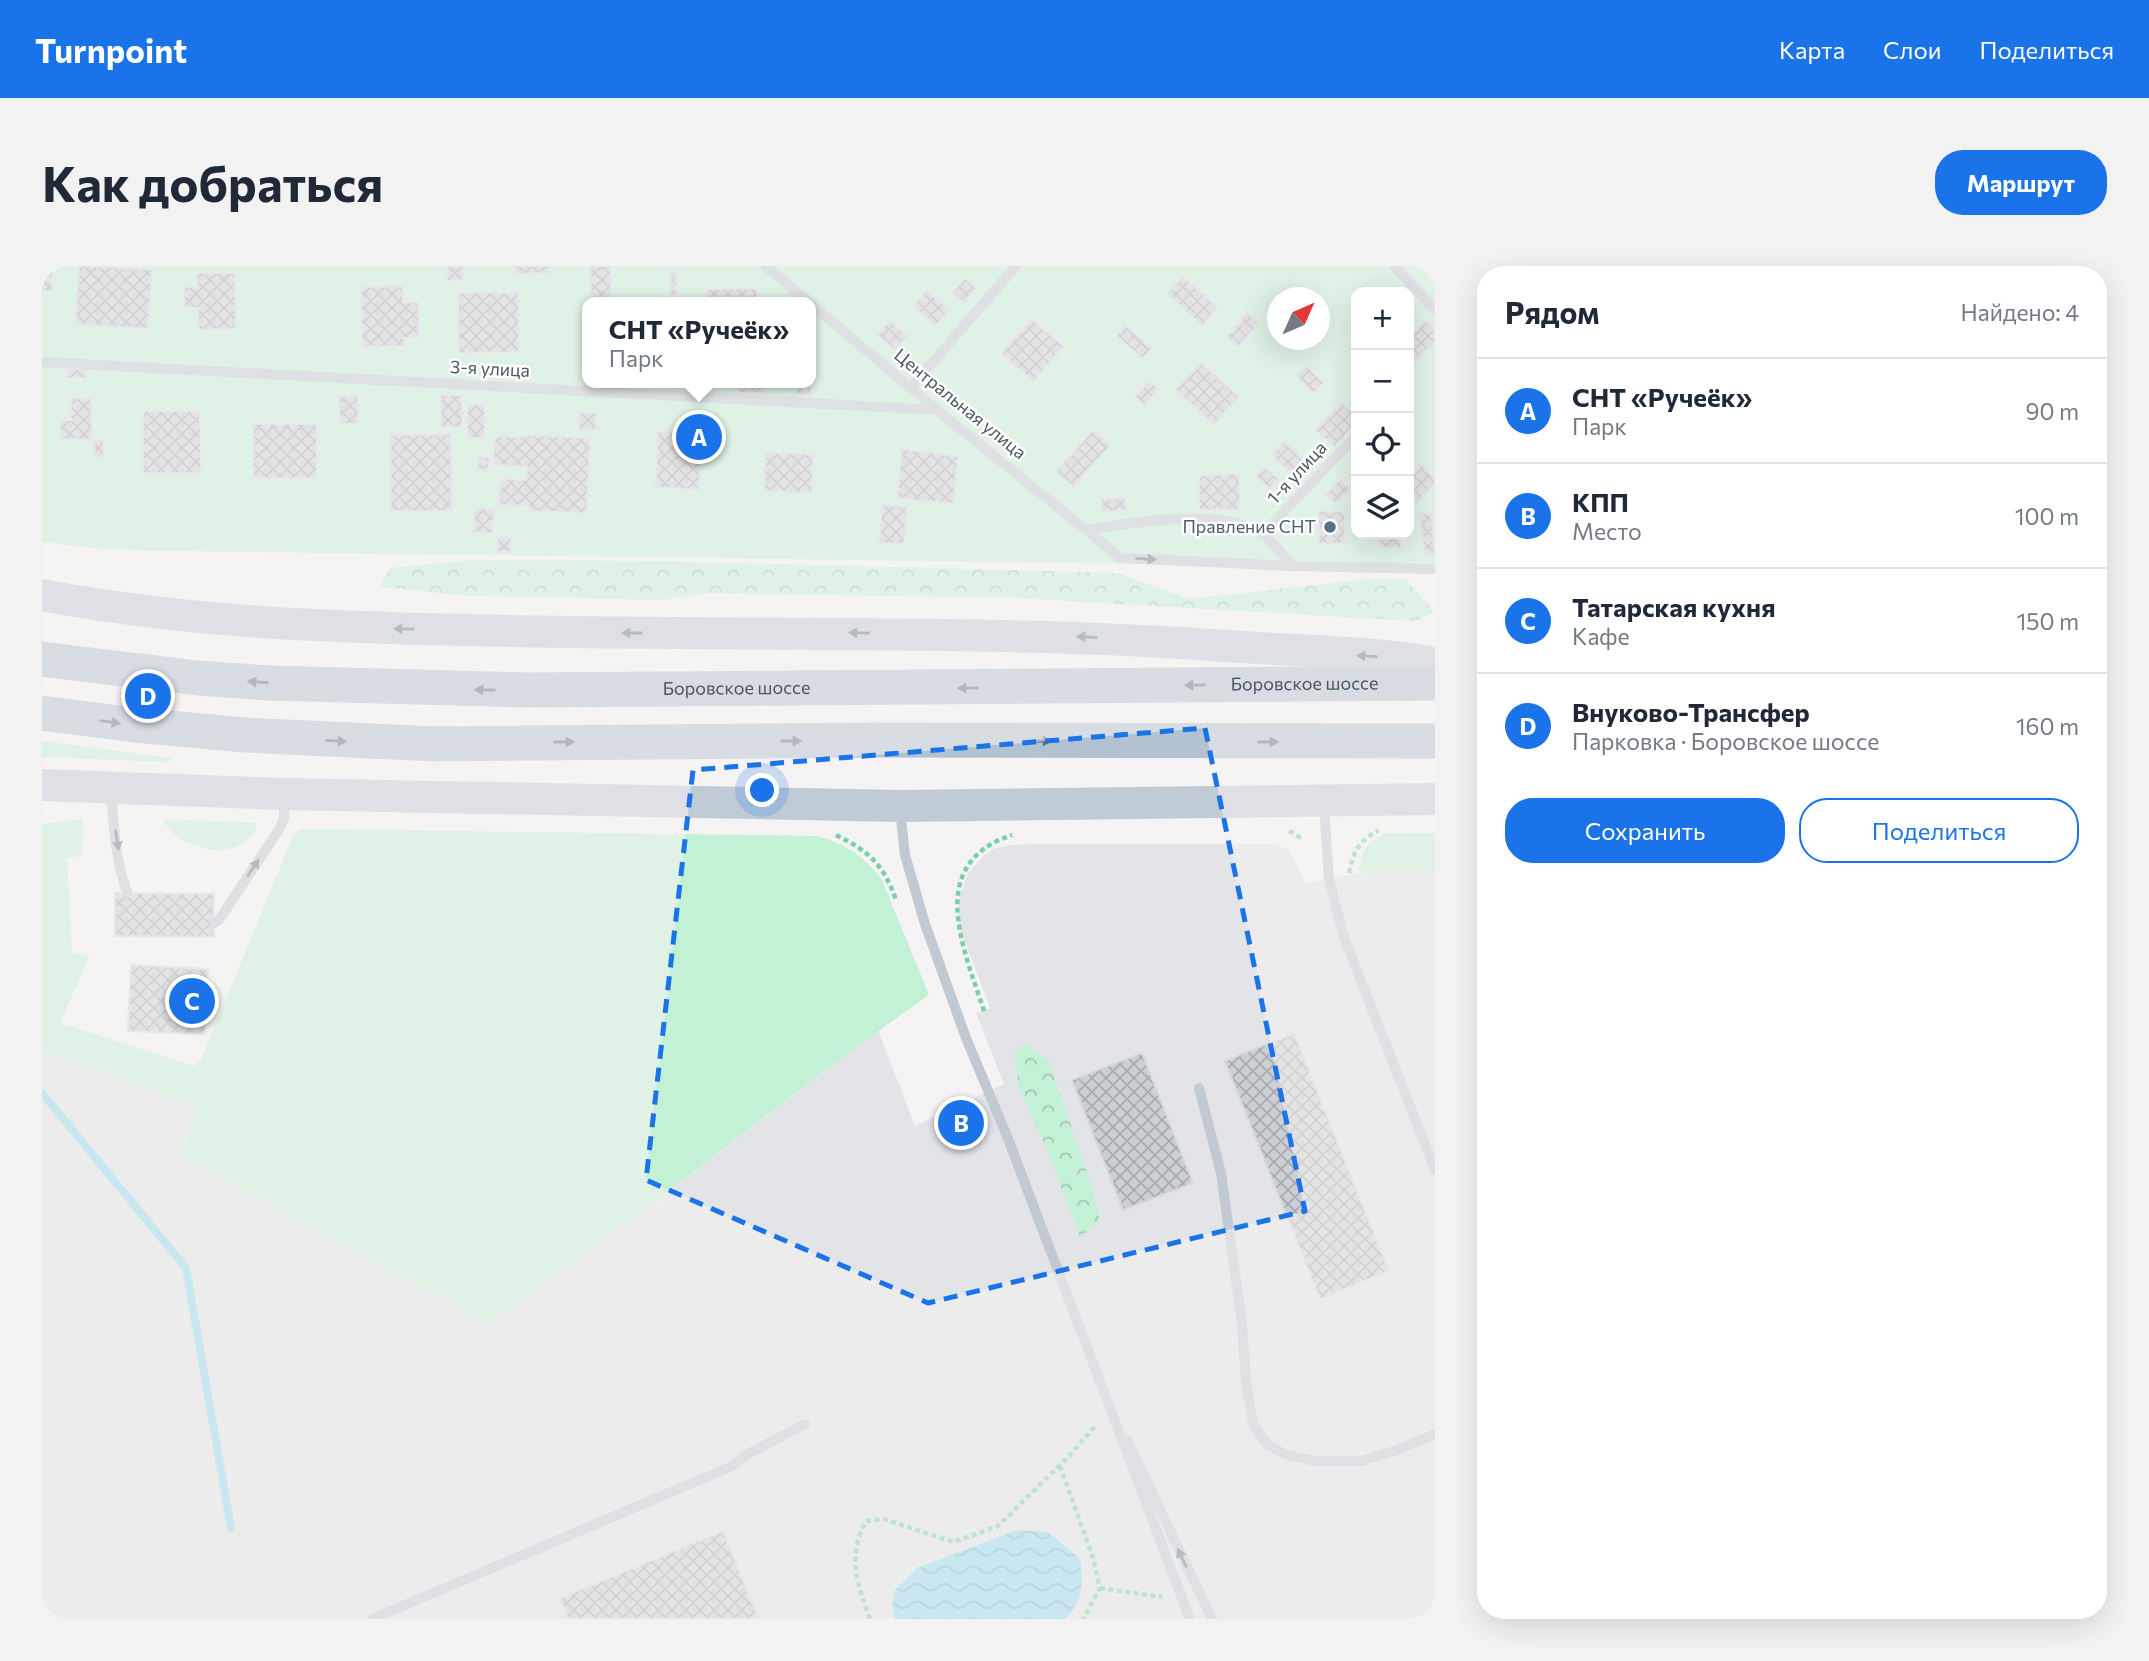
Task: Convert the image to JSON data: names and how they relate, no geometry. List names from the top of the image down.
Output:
{
  "streets": {
    "main road": ["Боровское шоссе"],
    "lane": ["3-я улица", "Центральная улица", "1-я улица"]
  },
  "crossings": [
    ["3-я улица", "Центральная улица"]
  ],
  "places": ["Правление СНТ"],
  "north": "top right",
  "page": {
    "header": "Turnpoint",
    "nav": ["Карта", "Слои", "Поделиться"],
    "buttons": [
      "Маршрут",
      ["Сохранить", "Поделиться"]
    ],
    "title": "Как добраться",
    "heading": ["Рядом", "Найдено: 4"],
    "map_buttons": ["+", "−"],
    "popup": ["СНТ «Ручеёк»", "Парк"],
    "list": [
      {
        "mark": "A",
        "name": "СНТ «Ручеёк»",
        "note": "Парк",
        "value": "90 m"
      },
      {
        "mark": "B",
        "name": "КПП",
        "note": "Место",
        "value": "100 m"
      },
      {
        "mark": "C",
        "name": "Татарская кухня",
        "note": "Кафе",
        "value": "150 m"
      },
      {
        "mark": "D",
        "name": "Внуково-Трансфер",
        "note": "Парковка · Боровское шоссе",
        "value": "160 m"
      }
    ],
    "pins": [
      "A",
      "D",
      "C",
      "B"
    ]
  }
}
